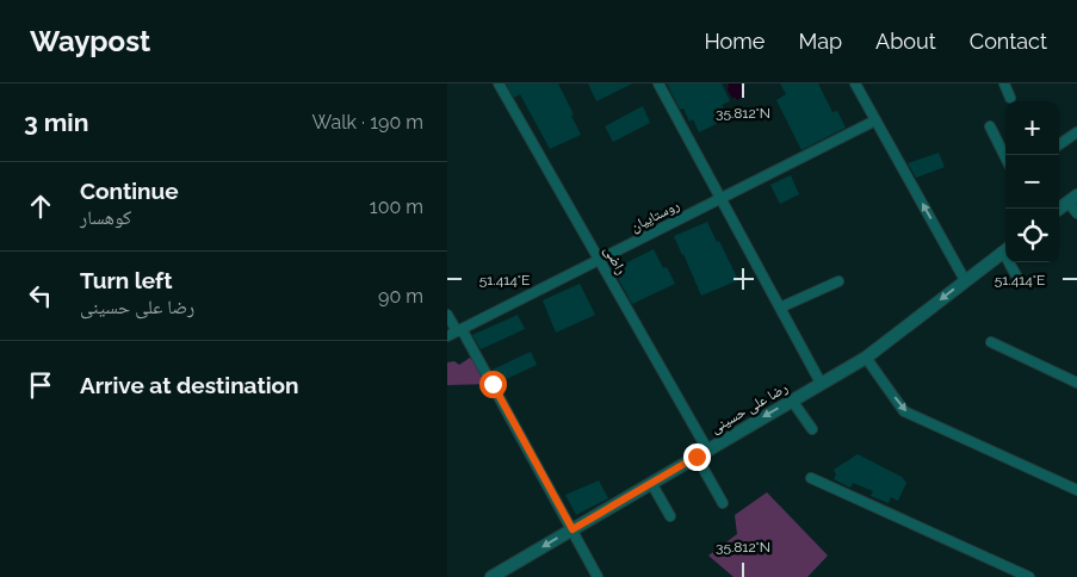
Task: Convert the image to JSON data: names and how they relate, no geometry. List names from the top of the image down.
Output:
{
  "streets": {
    "street": ["روستاییان", "راضی", "رضا علی حسینی"]
  },
  "crossings": [
    ["روستاییان", "راضی"],
    ["راضی", "رضا علی حسینی"]
  ],
  "one_way": ["رضا علی حسینی"],
  "page": {
    "header": "Waypost",
    "nav": [
      "Home",
      "Map",
      "About",
      "Contact"
    ],
    "heading": ["3 min", "Walk · 190 m"],
    "map_buttons": ["+", "−"],
    "list": [
      ["Continue", "کوهسار", "100 m"],
      ["Turn left", "رضا علی حسینی", "90 m"],
      "Arrive at destination"
    ]
  },
  "coordinates": ["35.812°N", "51.414°E"]
}
